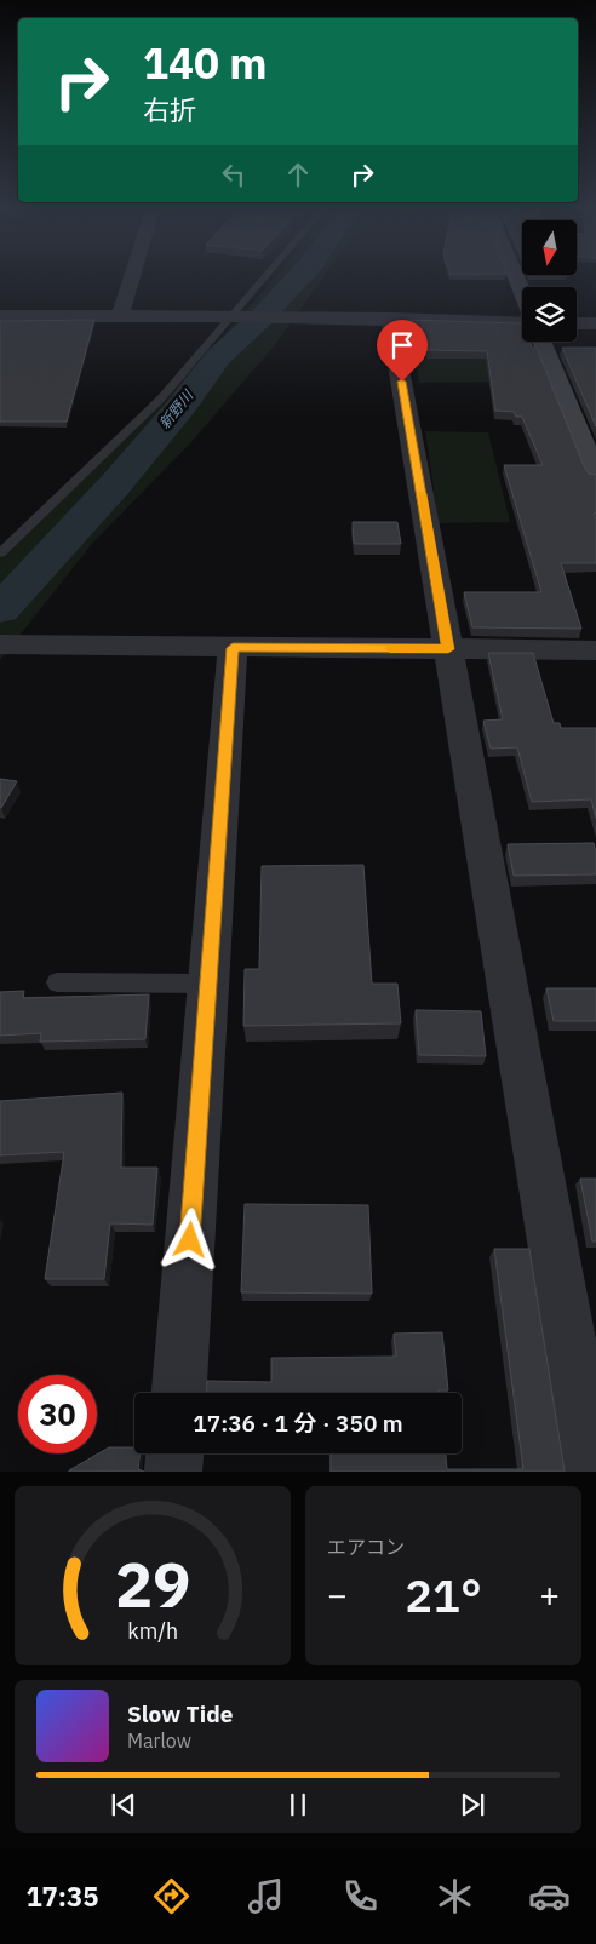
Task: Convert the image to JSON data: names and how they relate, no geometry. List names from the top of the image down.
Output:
{
  "water": ["新野川"],
  "north": "bottom",
  "page": {
    "turn": ["140 m", "右折"],
    "limit": "30",
    "trip": "17:36 · 1 分 · 350 m",
    "tile": "エアコン",
    "heat": ["−", "21°", "+"],
    "song": ["Slow Tide", "Marlow"],
    "tabs": "17:35",
    "gauge": ["29", "km/h"]
  }
}
